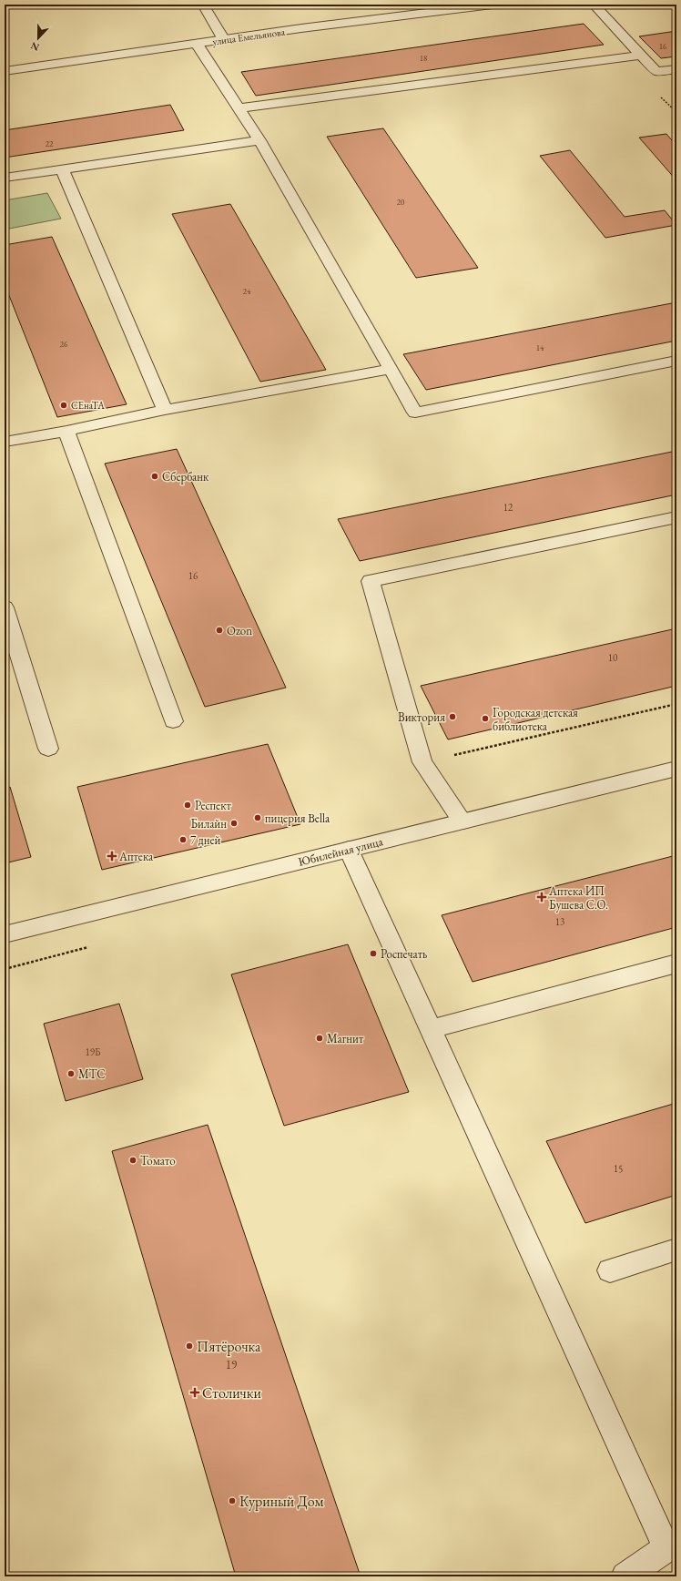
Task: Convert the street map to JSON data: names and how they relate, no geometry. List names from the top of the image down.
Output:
{
  "streets": {
    "street": ["улица Емельянова", "Юбилейная улица"]
  },
  "places": {
    "other": [
      "СЕнаТА",
      "Сбербанк",
      "Ozon",
      "Виктория",
      "Городская детская библиотека",
      "Респект",
      "пицерия Bella",
      "Билайн",
      "7 дней",
      "Роспечать",
      "Магнит",
      "МТС",
      "Томато",
      "Пятёрочка",
      "Куриный Дом"
    ],
    "health": ["Аптека", "Аптека ИП Бушева С.О.", "Столички"]
  },
  "house_numbers": [
    "16",
    "18",
    "22",
    "20",
    "24",
    "26",
    "14",
    "12",
    "16",
    "10",
    "13",
    "19Б",
    "15",
    "19"
  ],
  "north": "bottom"
}
